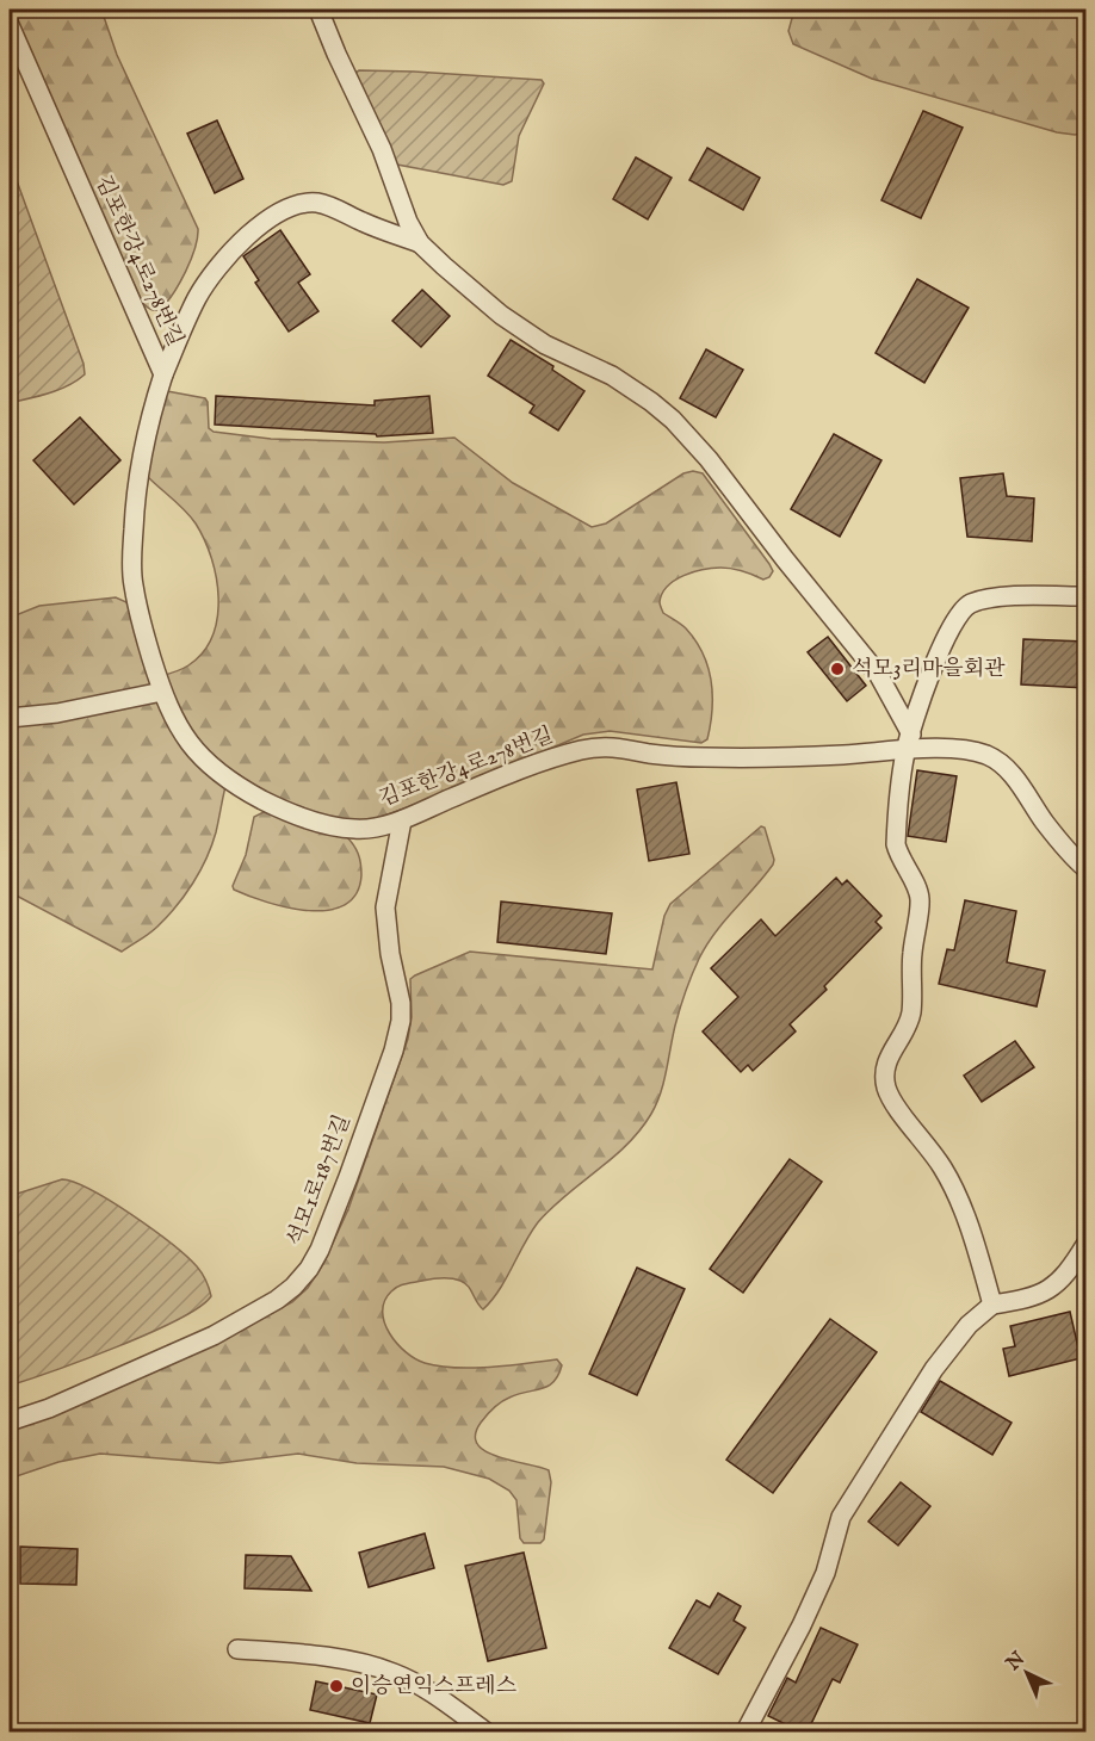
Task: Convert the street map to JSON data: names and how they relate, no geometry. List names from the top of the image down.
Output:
{
  "streets": {
    "lane": ["김포한강4로278번길", "석모1로187번길"]
  },
  "crossings": [
    ["김포한강4로278번길", "석모1로187번길"]
  ],
  "places": ["석모3리마을회관", "이승연익스프레스"],
  "north": "top left"
}
